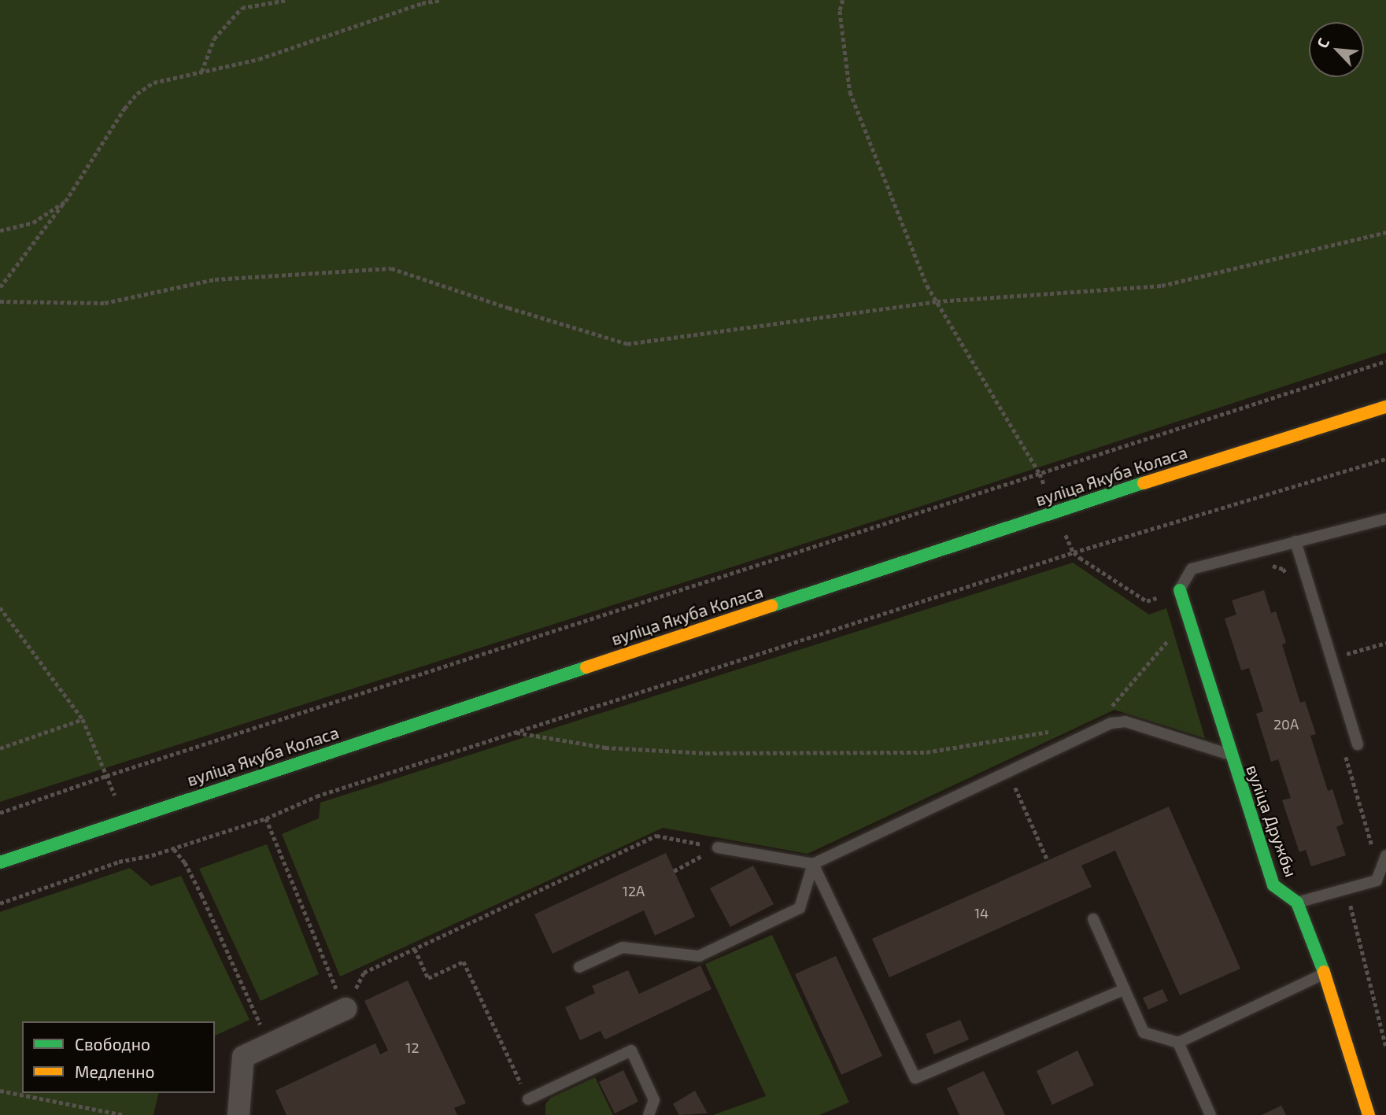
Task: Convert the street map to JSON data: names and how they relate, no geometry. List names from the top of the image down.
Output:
{
  "streets": {
    "street": ["вуліца Якуба Коласа", "вуліца Дружбы"]
  },
  "house_numbers": [
    "20А",
    "12А",
    "14",
    "12"
  ],
  "legend": ["Свободно", "Медленно"],
  "north": "top left"
}
